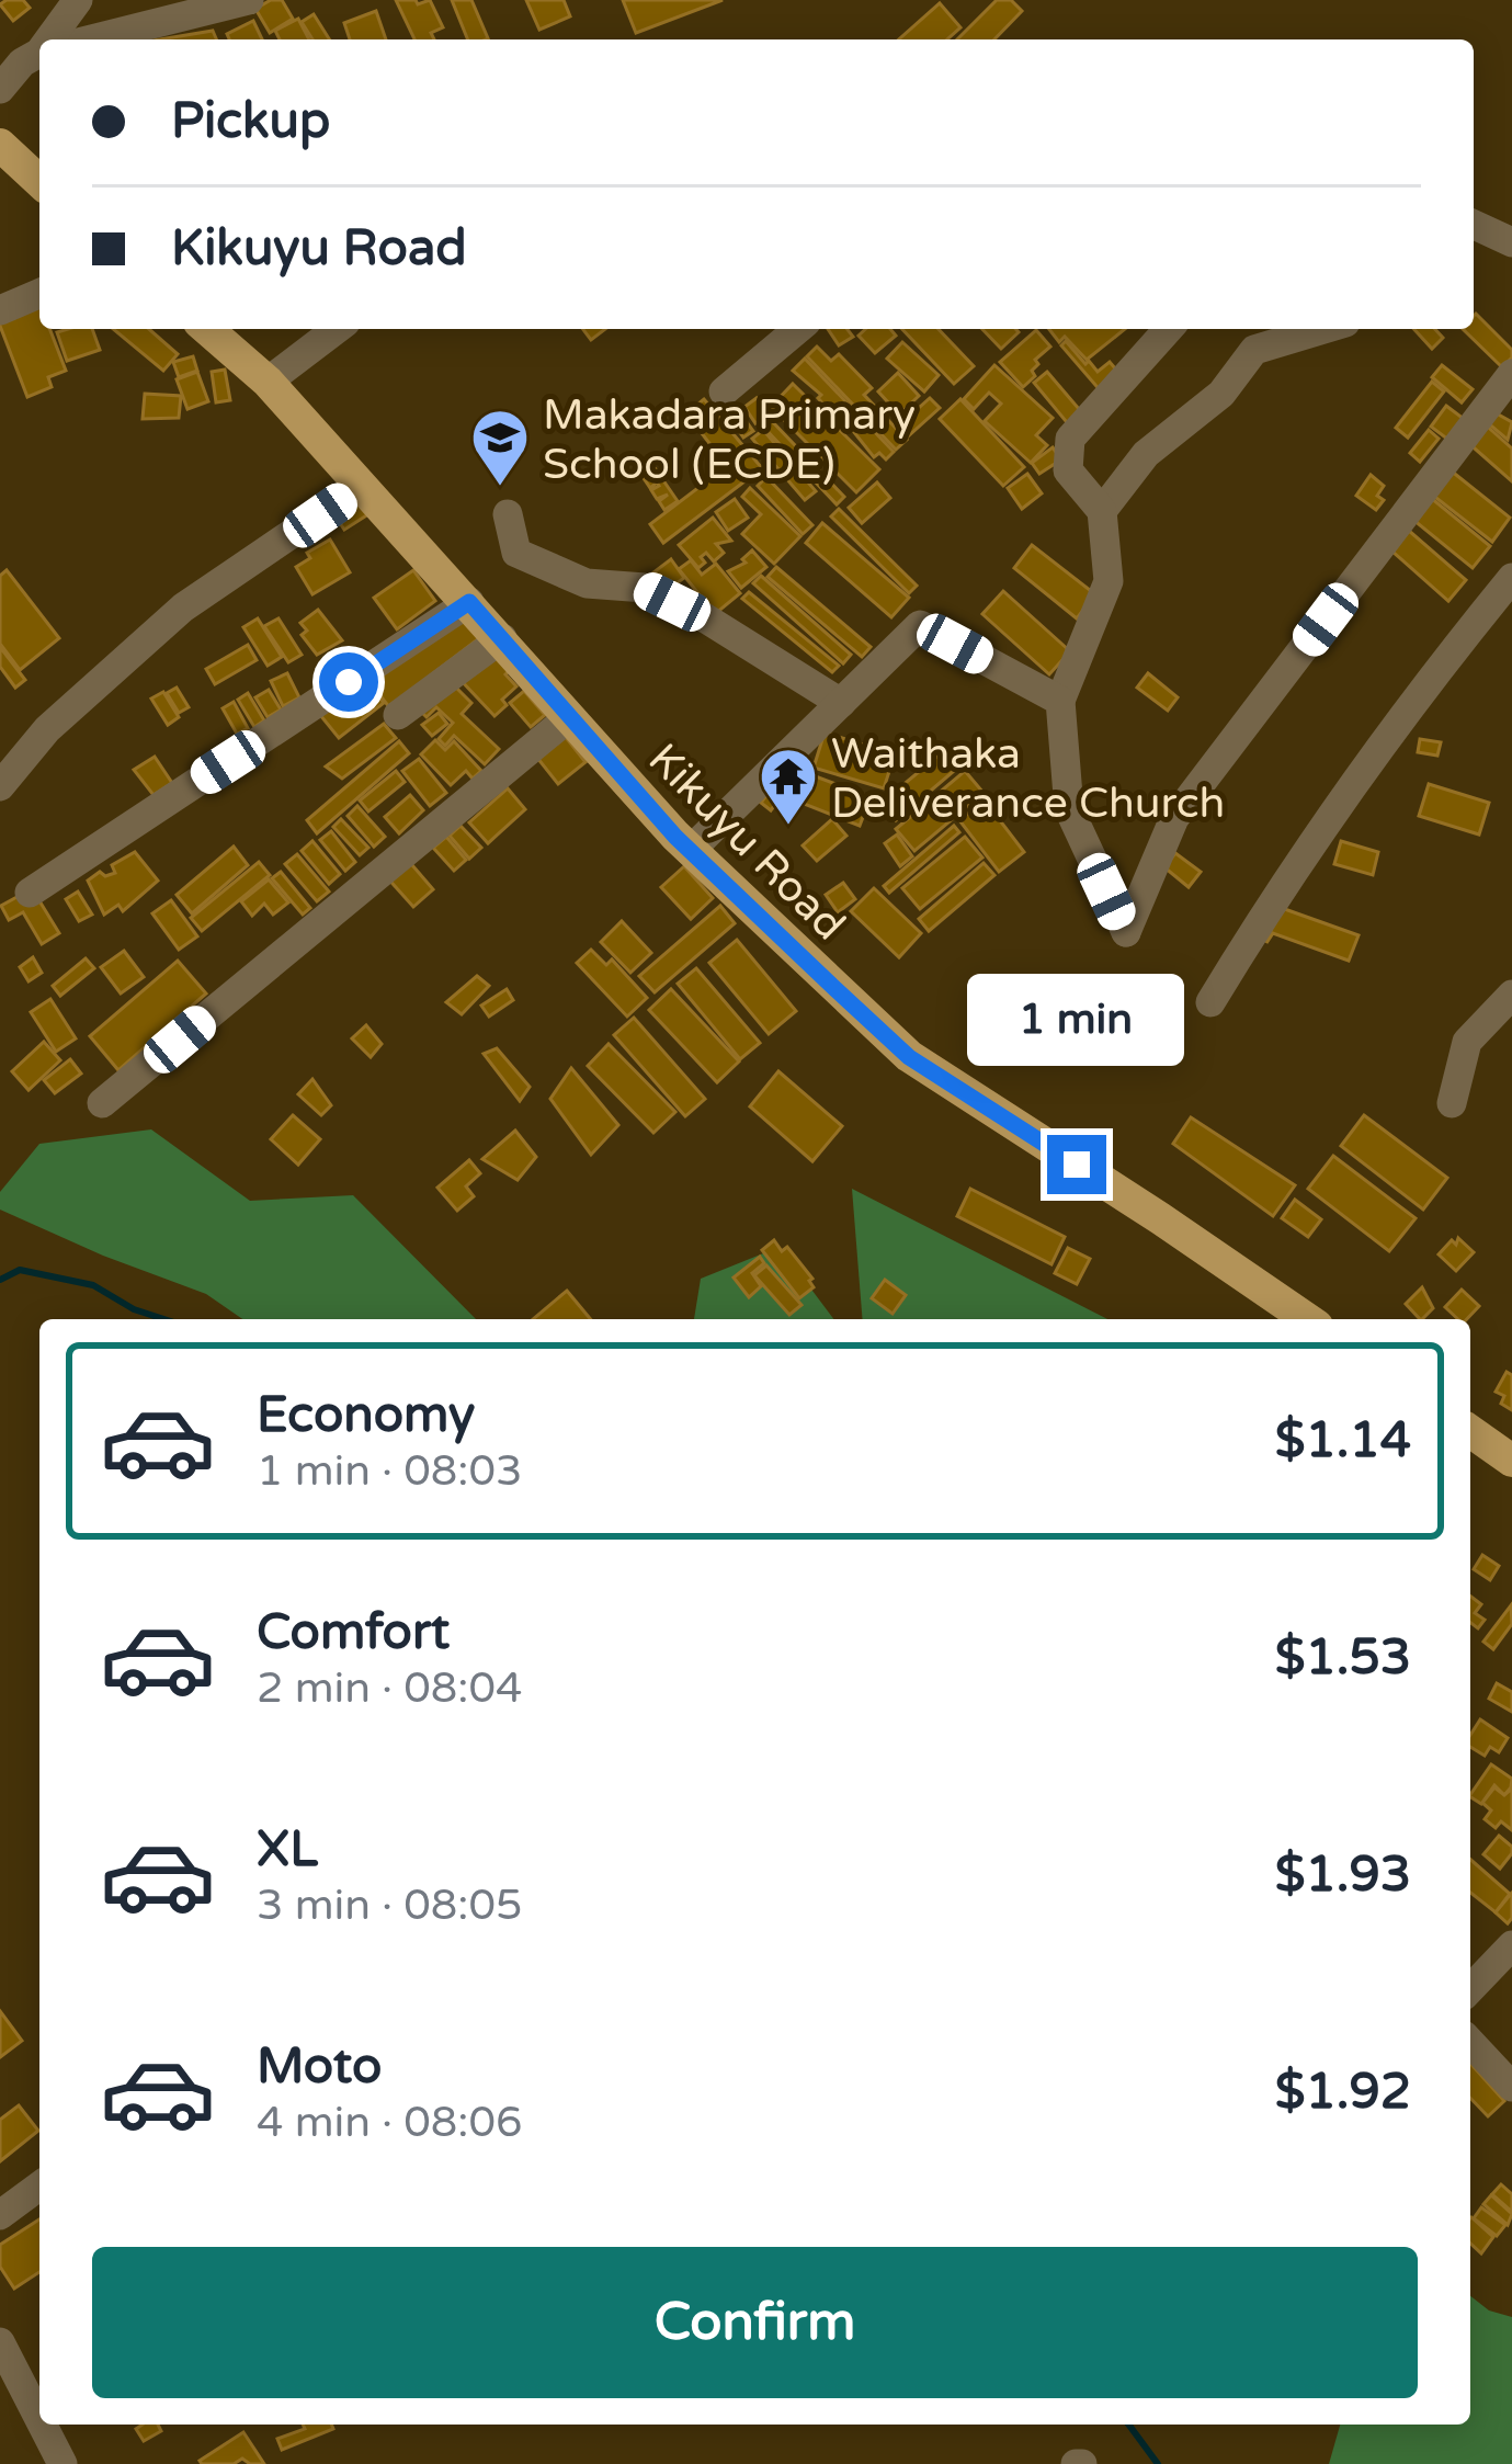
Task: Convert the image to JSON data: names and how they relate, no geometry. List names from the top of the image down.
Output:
{
  "streets": {
    "main road": ["Kikuyu Road"]
  },
  "places": {
    "school or university": ["Makadara Primary School (ECDE)"],
    "temple": ["Waithaka Deliverance Church"]
  },
  "page": {
    "banner": ["Pickup", "Kikuyu Road"],
    "bubble": "1 min",
    "list": [
      {
        "name": "Economy",
        "note": "1 min · 08:03",
        "value": "$1.14"
      },
      {
        "name": "Comfort",
        "note": "2 min · 08:04",
        "value": "$1.53"
      },
      {
        "name": "XL",
        "note": "3 min · 08:05",
        "value": "$1.93"
      },
      {
        "name": "Moto",
        "note": "4 min · 08:06",
        "value": "$1.92"
      }
    ],
    "buttons": "Confirm"
  }
}
